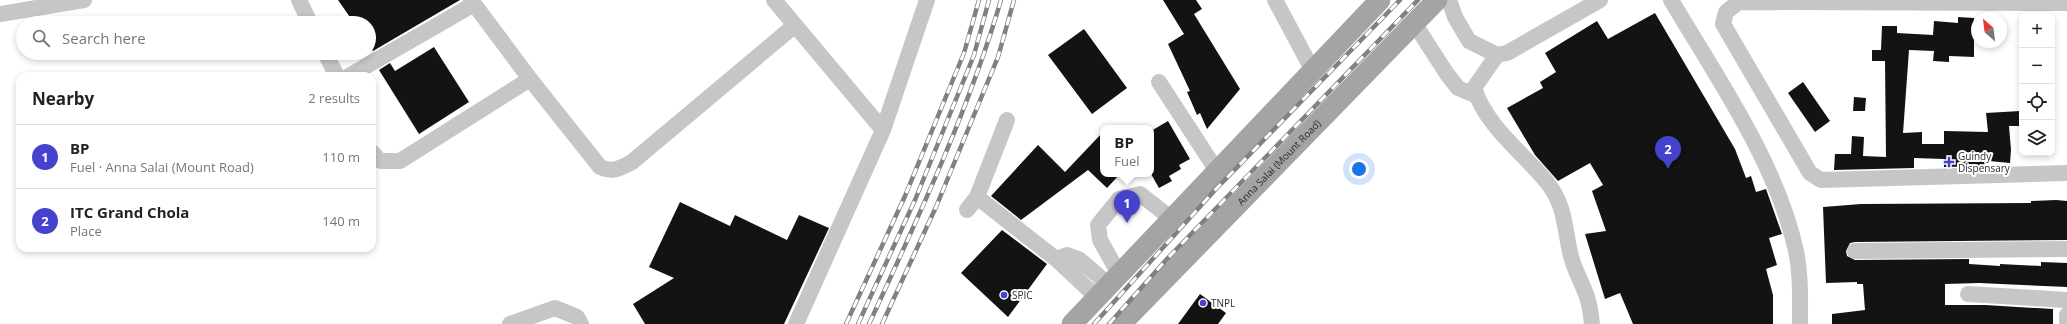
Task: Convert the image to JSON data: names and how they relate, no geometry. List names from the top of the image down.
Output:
{
  "streets": {
    "main road": ["Anna Salai (Mount Road)"]
  },
  "places": {
    "health": ["Guindy Dispensary"],
    "other": ["SPIC", "TNPL"]
  },
  "north": "top left",
  "page": {
    "map_buttons": ["+", "−"],
    "search": "Search here",
    "heading": ["Nearby", "2 results"],
    "list": [
      {
        "mark": "1",
        "name": "BP",
        "note": "Fuel · Anna Salai (Mount Road)",
        "value": "110 m"
      },
      {
        "mark": "2",
        "name": "ITC Grand Chola",
        "note": "Place",
        "value": "140 m"
      }
    ],
    "popup": ["BP", "Fuel"],
    "pins": ["2", "1"]
  }
}
